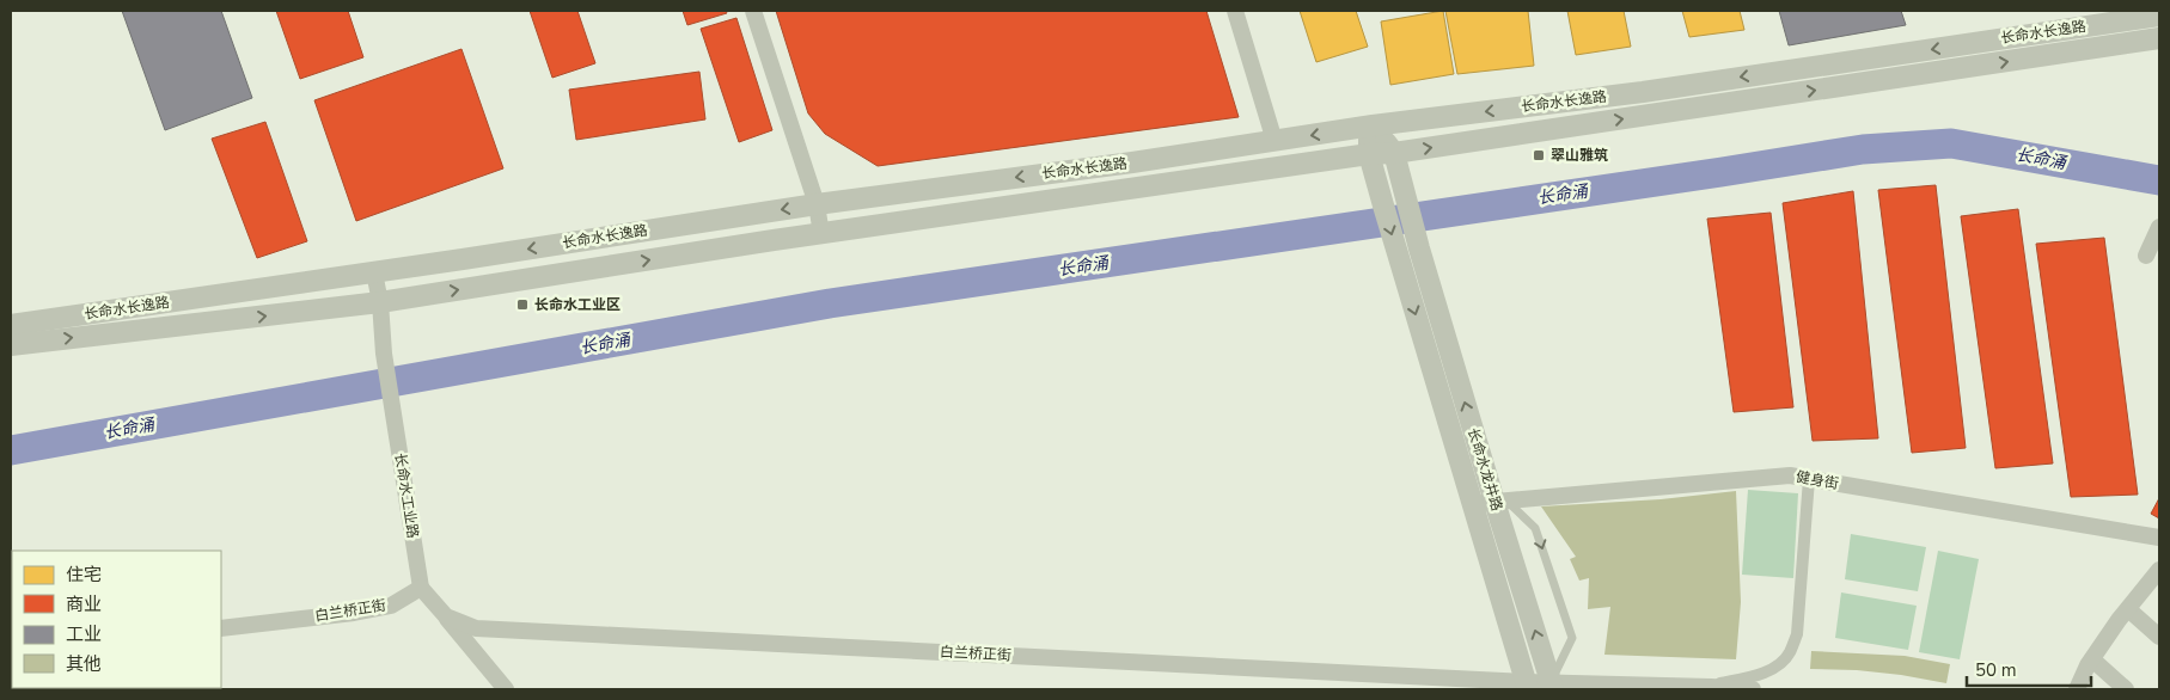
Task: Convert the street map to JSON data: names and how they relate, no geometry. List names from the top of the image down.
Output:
{
  "streets": {
    "street": [
      "长命水长逸路",
      "长命水龙井路",
      "健身街",
      "长命水工业路",
      "白兰桥正街"
    ]
  },
  "crossings": [
    ["长命水长逸路", "长命水龙井路"],
    ["长命水长逸路", "长命水工业路"],
    ["长命水龙井路", "健身街"],
    ["长命水龙井路", "白兰桥正街"],
    ["长命水工业路", "白兰桥正街"]
  ],
  "water": ["长命涌"],
  "places": {
    "transit": ["翠山雅筑", "长命水工业区"]
  },
  "legend": [
    "住宅",
    "商业",
    "工业",
    "其他"
  ],
  "scale_bar": "50 m"
}
